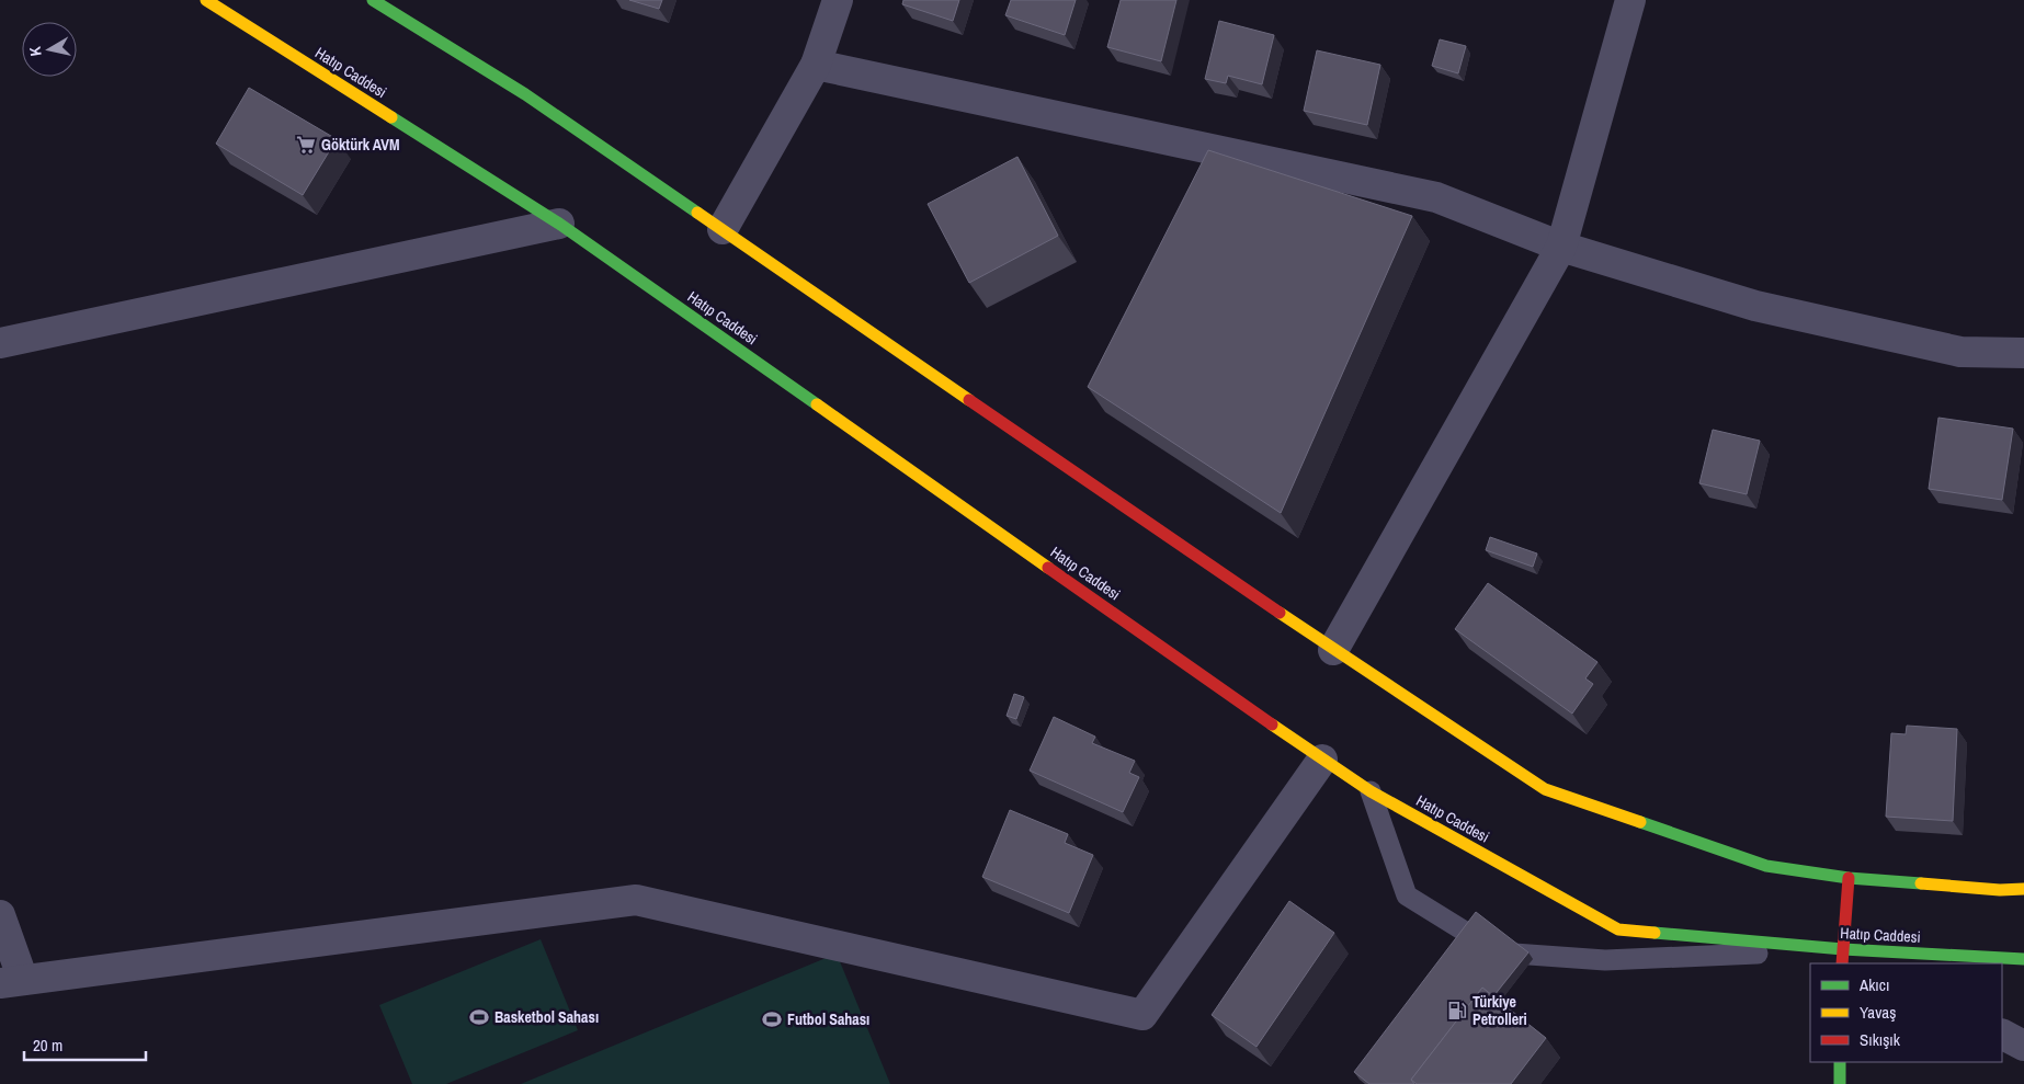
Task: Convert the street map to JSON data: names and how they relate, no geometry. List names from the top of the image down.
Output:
{
  "streets": {
    "main road": ["Hatıp Caddesi"]
  },
  "places": {
    "supermarket": ["Göktürk AVM"],
    "fuel station": ["Türkiye Petrolleri"],
    "sports": ["Basketbol Sahası", "Futbol Sahası"]
  },
  "legend": ["Akıcı", "Yavaş", "Sıkışık"],
  "scale_bar": "20 m",
  "north": "left"
}
